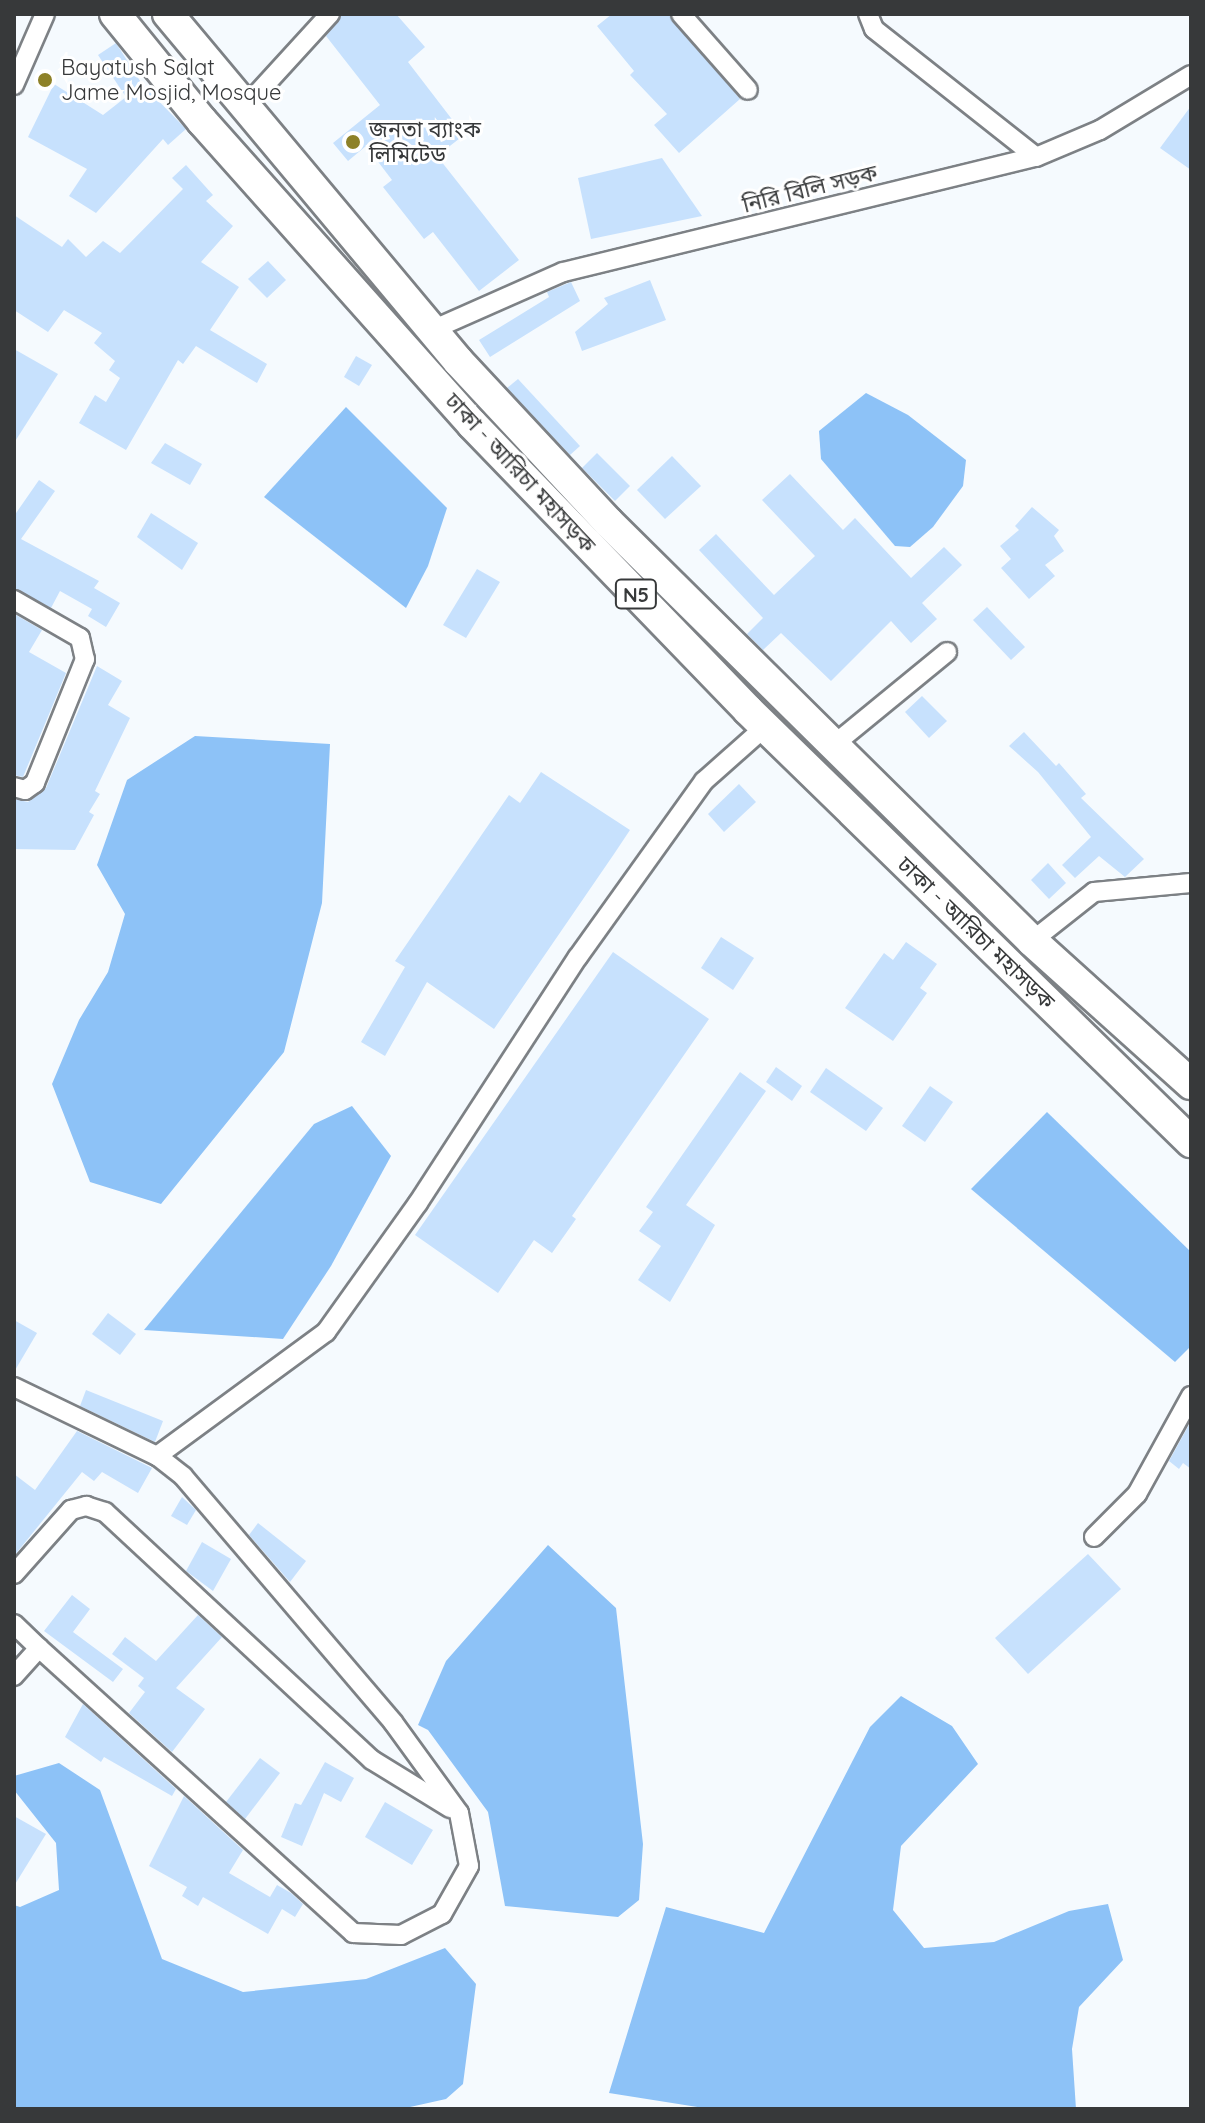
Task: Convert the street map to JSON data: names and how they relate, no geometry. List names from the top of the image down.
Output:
{
  "streets": {
    "highway": ["ঢাকা - আরিচা মহাসড়ক", "N5"],
    "street": ["নিরি বিলি সড়ক"]
  },
  "crossings": [
    ["নিরি বিলি সড়ক", "N5"]
  ],
  "places": ["Bayatush Salat Jame Mosjid, Mosque", "জনতা ব্যাংক লিমিটেড"]
}
